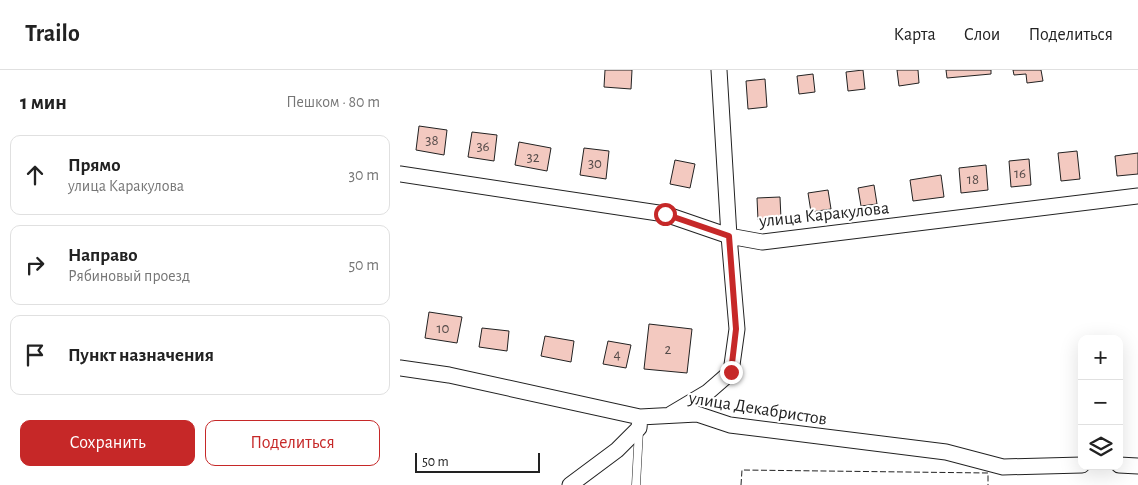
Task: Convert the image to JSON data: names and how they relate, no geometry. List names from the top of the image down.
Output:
{
  "streets": {
    "street": ["улица Каракулова", "улица Декабристов"]
  },
  "house_numbers": [
    "38",
    "36",
    "32",
    "30",
    "16",
    "18",
    "10",
    "2",
    "4"
  ],
  "scale_bar": "50 m",
  "page": {
    "header": "Trailo",
    "nav": ["Карта", "Слои", "Поделиться"],
    "heading": ["1 мин", "Пешком · 80 m"],
    "list": [
      ["Прямо", "улица Каракулова", "30 m"],
      ["Направо", "Рябиновый проезд", "50 m"],
      "Пункт назначения"
    ],
    "map_buttons": ["+", "−"],
    "buttons": ["Сохранить", "Поделиться"],
    "scale": "50 m"
  }
}
